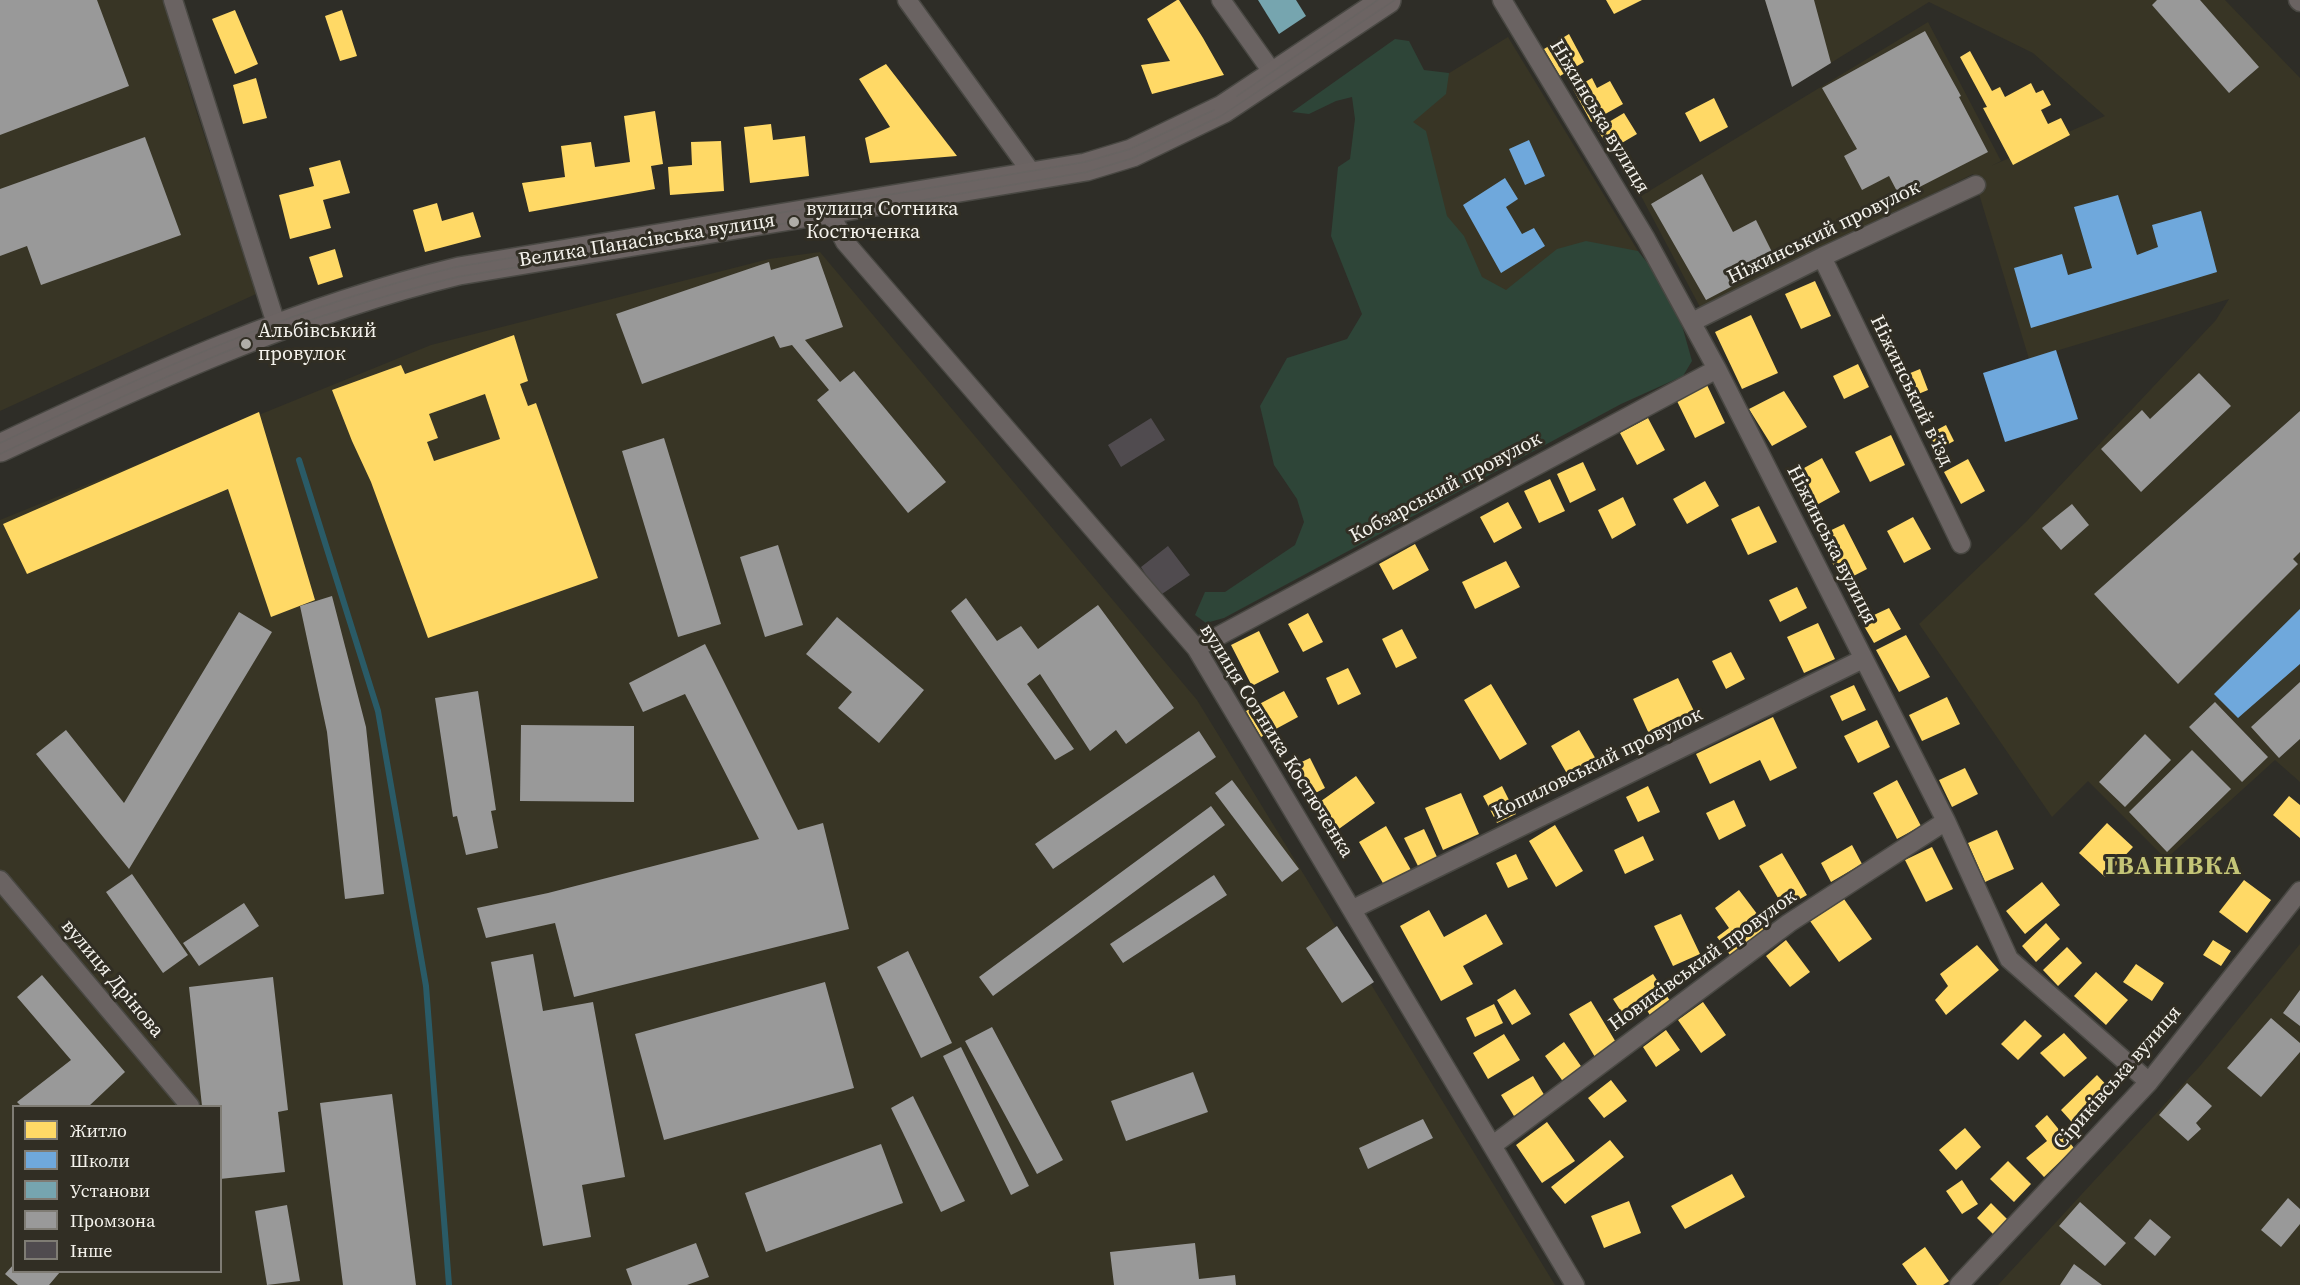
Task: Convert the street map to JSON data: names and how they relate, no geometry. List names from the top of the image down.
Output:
{
  "streets": {
    "street": [
      "Ніжинська вулиця",
      "Ніжинський провулок",
      "Велика Панасівська вулиця",
      "Ніжинський в’їзд",
      "Кобзарський провулок",
      "вулиця Сотника Костюченка",
      "Копиловський провулок",
      "Новиківський провулок",
      "вулиця Дрінова",
      "Сіриківська вулиця"
    ]
  },
  "crossings": [
    ["Ніжинська вулиця", "Ніжинський провулок"],
    ["Ніжинська вулиця", "Кобзарський провулок"],
    ["Ніжинська вулиця", "Копиловський провулок"],
    ["Ніжинська вулиця", "Новиківський провулок"],
    ["Ніжинська вулиця", "Сіриківська вулиця"],
    ["Ніжинський провулок", "Ніжинський в’їзд"],
    ["Велика Панасівська вулиця", "вулиця Сотника Костюченка"],
    ["Кобзарський провулок", "вулиця Сотника Костюченка"],
    ["вулиця Сотника Костюченка", "Копиловський провулок"],
    ["вулиця Сотника Костюченка", "Новиківський провулок"]
  ],
  "districts": ["ІВАНІВКА"],
  "places": ["вулиця Сотника Костюченка", "Альбівський провулок"],
  "legend": [
    "Житло",
    "Школи",
    "Установи",
    "Промзона",
    "Інше"
  ]
}
